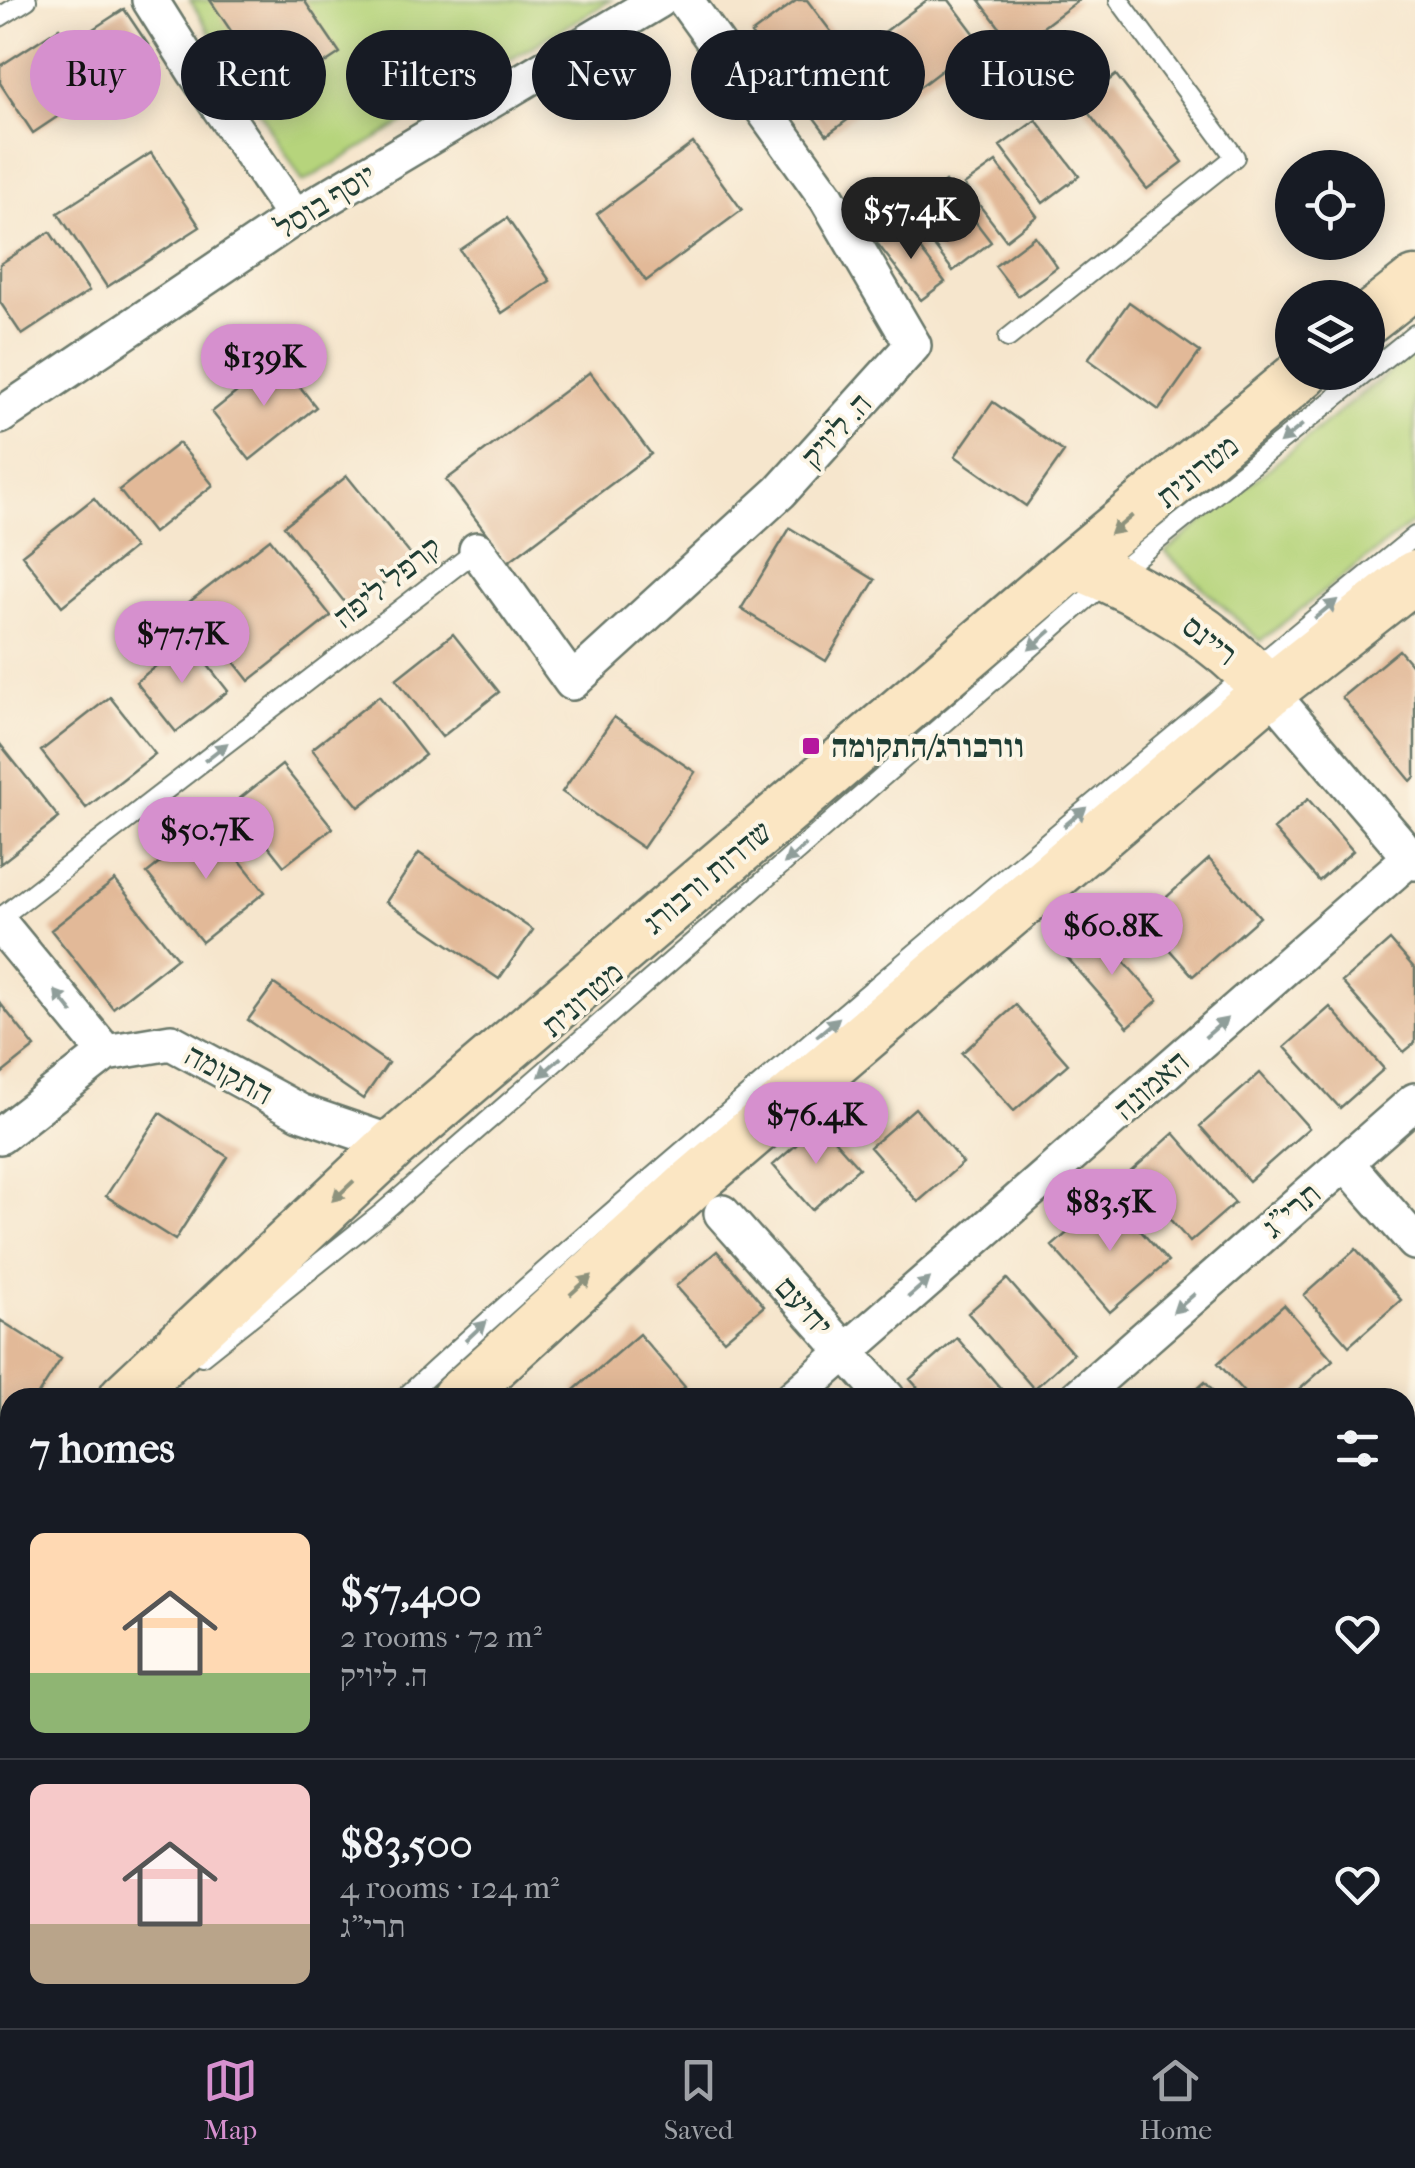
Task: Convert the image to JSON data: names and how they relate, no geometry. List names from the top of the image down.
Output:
{
  "streets": {
    "main road": ["ריינס", "שדרות ורבורג"],
    "street": [
      "יוסף בוסל",
      "ה. ליויק",
      "התקומה",
      "האמונה",
      "תרי\"ג",
      "יחיעם"
    ],
    "lane": ["מטרונית", "קרפל ליפה"]
  },
  "crossings": [
    ["ה. ליויק", "קרפל ליפה"],
    ["מטרונית", "ריינס"],
    ["מטרונית", "שדרות ורבורג"],
    ["ריינס", "שדרות ורבורג"],
    ["ריינס", "האמונה"],
    ["שדרות ורבורג", "התקומה"],
    ["האמונה", "יחיעם"]
  ],
  "one_way": [
    "מטרונית",
    "קרפל ליפה",
    "האמונה",
    "תרי\"ג"
  ],
  "places": {
    "transit": ["וורבורג/התקומה"]
  },
  "page": {
    "chip": [
      "Buy",
      "Rent",
      "Filters",
      "New",
      "Apartment",
      "House"
    ],
    "price": [
      "$57.4K",
      "$139K",
      "$77.7K",
      "$50.7K",
      "$60.8K",
      "$76.4K",
      "$83.5K"
    ],
    "heading": "7 homes",
    "list": [
      {
        "name": "$57,400",
        "note": "2 rooms · 72 m² · ה. ליויק"
      },
      {
        "name": "$83,500",
        "note": "4 rooms · 124 m² · תרי\"ג"
      }
    ],
    "tabs": ["Map", "Saved", "Home"]
  }
}
